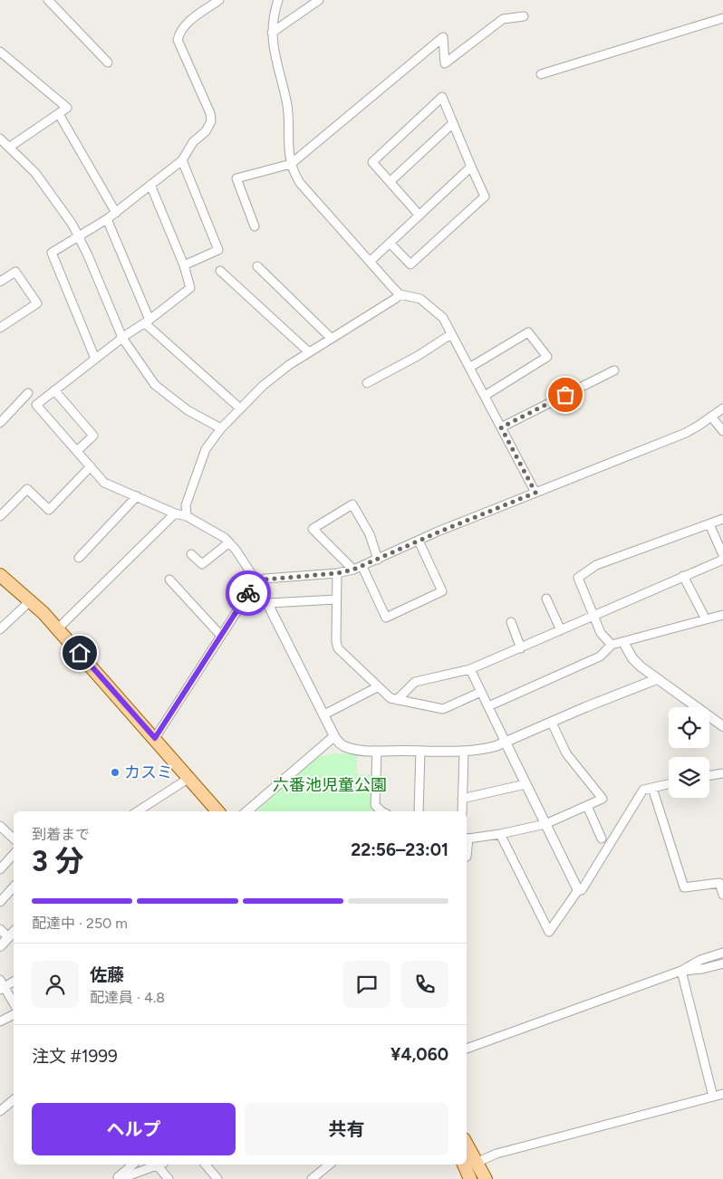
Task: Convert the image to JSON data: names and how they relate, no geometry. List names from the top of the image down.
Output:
{
  "parks": ["六番池児童公園"],
  "places": ["カスミ"],
  "page": {
    "heading": ["3 分", "到着まで", "22:56–23:01"],
    "panel": [
      "佐藤",
      "配達員 · 4.8",
      "注文 #1999",
      "¥4,060"
    ],
    "bar": "配達中 · 250 m",
    "buttons": ["ヘルプ", "共有"]
  }
}
